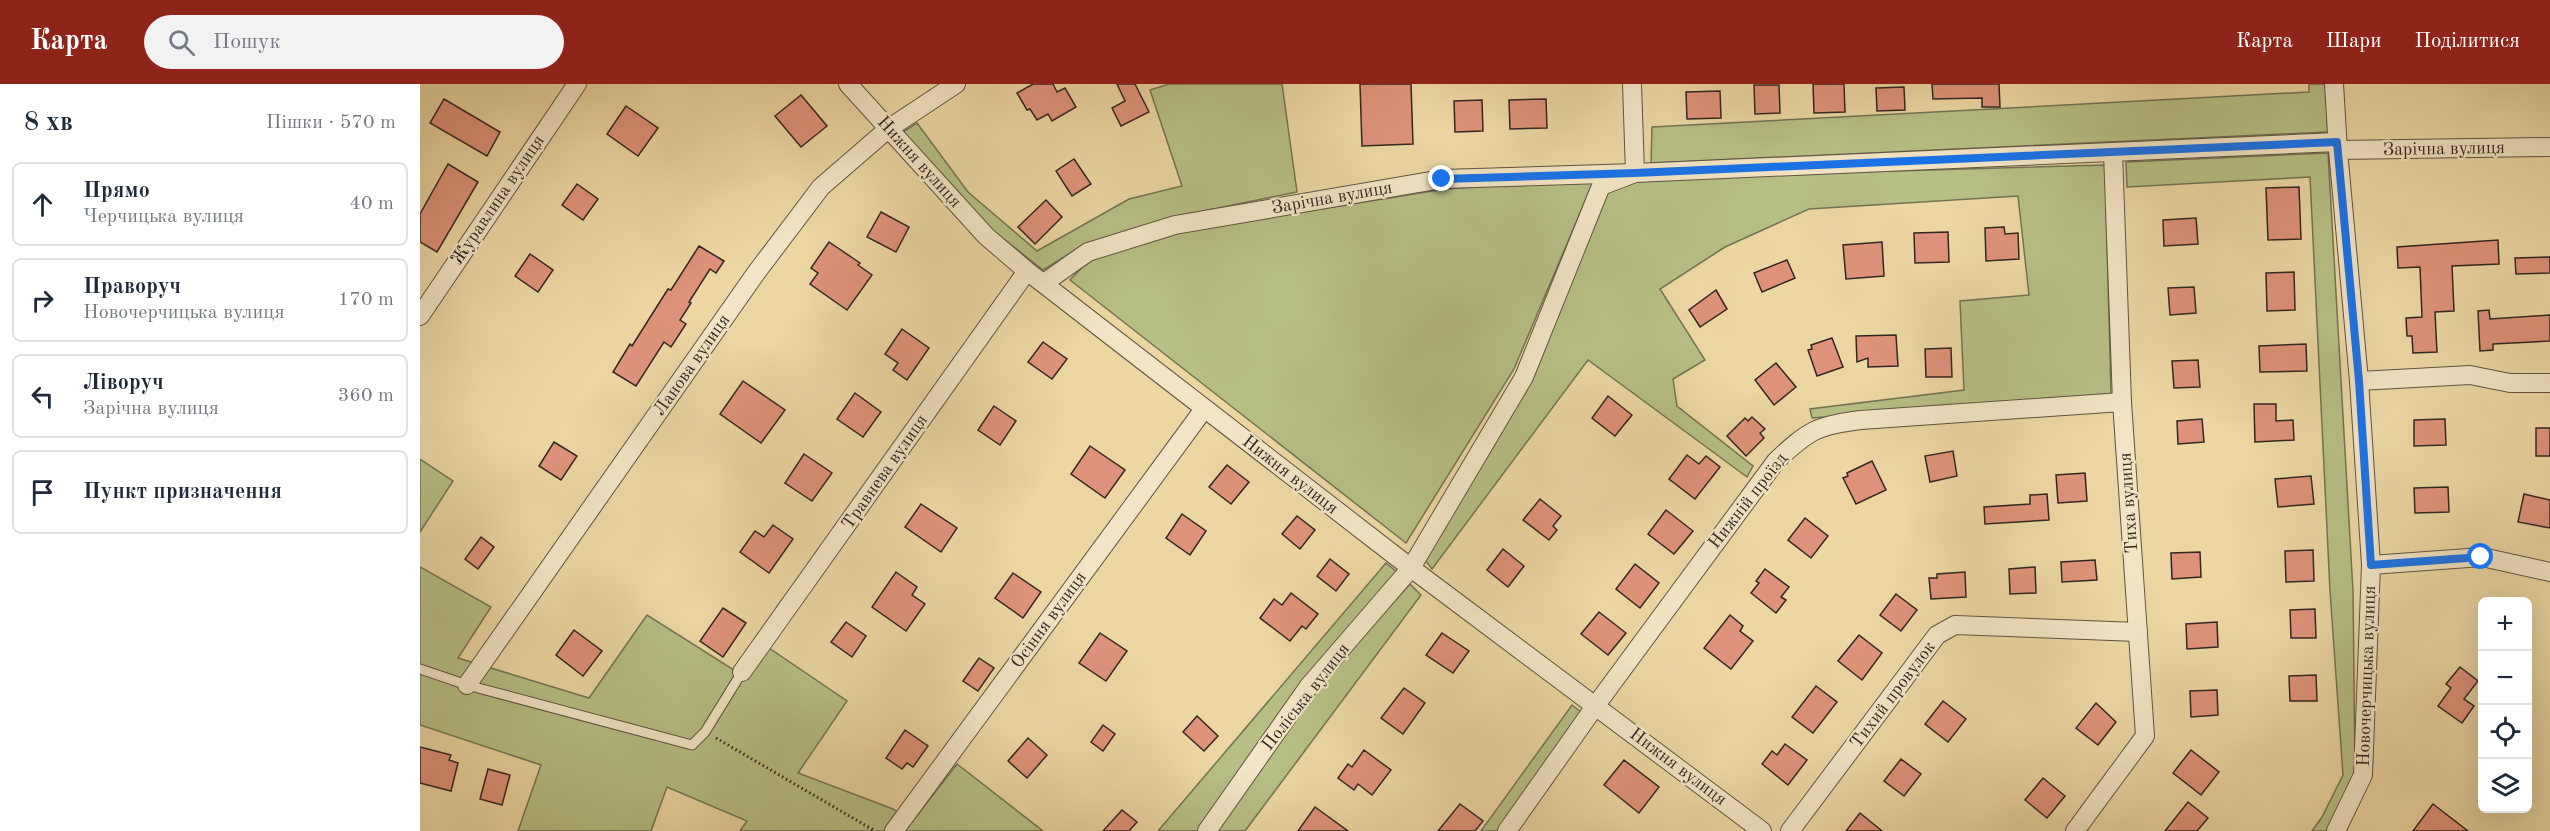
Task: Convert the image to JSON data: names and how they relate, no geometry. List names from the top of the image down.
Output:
{
  "streets": {
    "street": [
      "Зарічна вулиця",
      "Нижня вулиця",
      "Журавлина вулиця",
      "Ланова вулиця",
      "Травнева вулиця",
      "Нижній проїзд",
      "Тиха вулиця",
      "Осіння вулиця",
      "Новочерчицька вулиця",
      "Тихий провулок",
      "Поліська вулиця"
    ]
  },
  "crossings": [
    ["Зарічна вулиця", "Нижня вулиця"],
    ["Зарічна вулиця", "Тиха вулиця"],
    ["Зарічна вулиця", "Новочерчицька вулиця"],
    ["Зарічна вулиця", "Поліська вулиця"],
    ["Нижня вулиця", "Ланова вулиця"],
    ["Нижня вулиця", "Травнева вулиця"],
    ["Нижня вулиця", "Нижній проїзд"],
    ["Нижня вулиця", "Осіння вулиця"],
    ["Нижня вулиця", "Поліська вулиця"],
    ["Нижній проїзд", "Тиха вулиця"],
    ["Тиха вулиця", "Тихий провулок"]
  ],
  "page": {
    "header": "Карта",
    "search": "Пошук",
    "nav": ["Карта", "Шари", "Поділитися"],
    "heading": ["8 хв", "Пішки · 570 m"],
    "list": [
      ["Прямо", "Черчицька вулиця", "40 m"],
      ["Праворуч", "Новочерчицька вулиця", "170 m"],
      ["Ліворуч", "Зарічна вулиця", "360 m"],
      "Пункт призначення"
    ],
    "map_buttons": ["+", "−"]
  }
}
